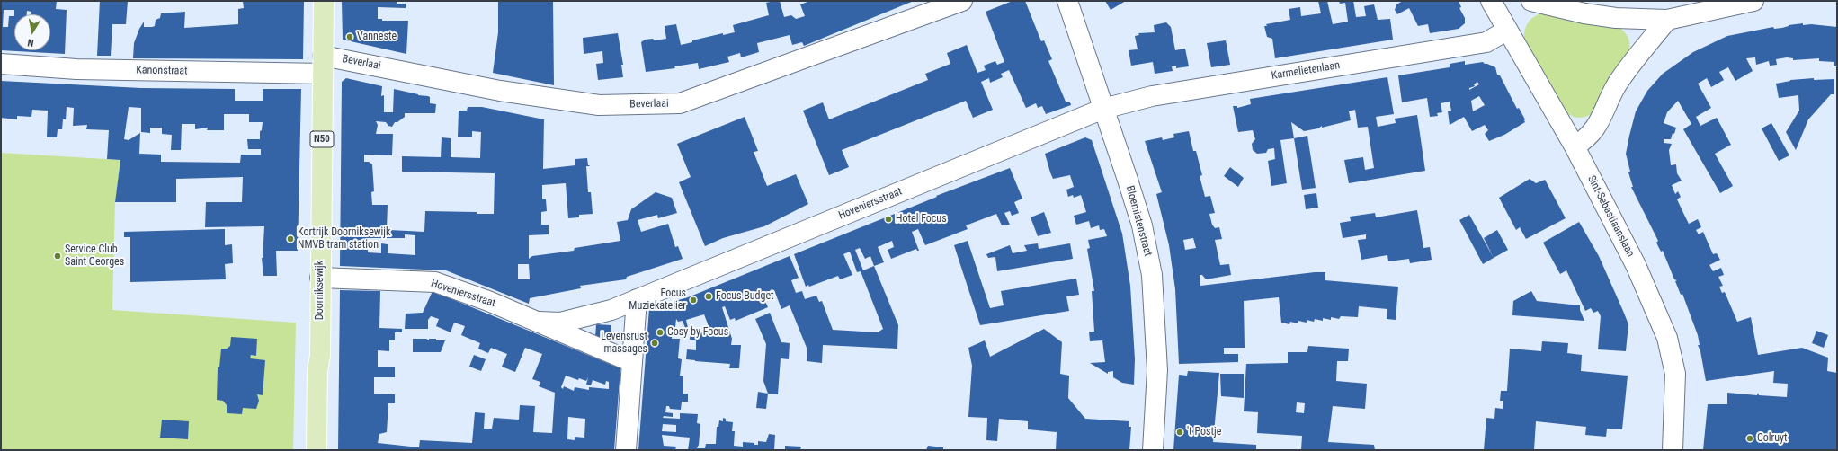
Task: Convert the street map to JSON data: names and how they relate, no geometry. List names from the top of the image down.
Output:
{
  "streets": {
    "main road": ["N50", "Doorniksewijk"],
    "street": [
      "Beverlaai",
      "Kanonstraat",
      "Karmelietenlaan",
      "Hoveniersstraat",
      "Sint-Sebastiaanslaan",
      "Bloemistenstraat"
    ]
  },
  "crossings": [
    ["Beverlaai", "Kanonstraat"],
    ["Beverlaai", "Doorniksewijk"],
    ["Kanonstraat", "Doorniksewijk"],
    ["Karmelietenlaan", "Hoveniersstraat"],
    ["Karmelietenlaan", "Sint-Sebastiaanslaan"],
    ["Karmelietenlaan", "Bloemistenstraat"],
    ["Hoveniersstraat", "Bloemistenstraat"],
    ["Hoveniersstraat", "Doorniksewijk"]
  ],
  "places": [
    "Vanneste",
    "Hotel Focus",
    "Kortrijk Doorniksewijk NMVB tram station",
    "Service Club Saint Georges",
    "Focus Budget",
    "Focus Muziekatelier",
    "Cosy by Focus",
    "Levensrust massages",
    "'t Postje",
    "Colruyt"
  ],
  "north": "bottom"
}
